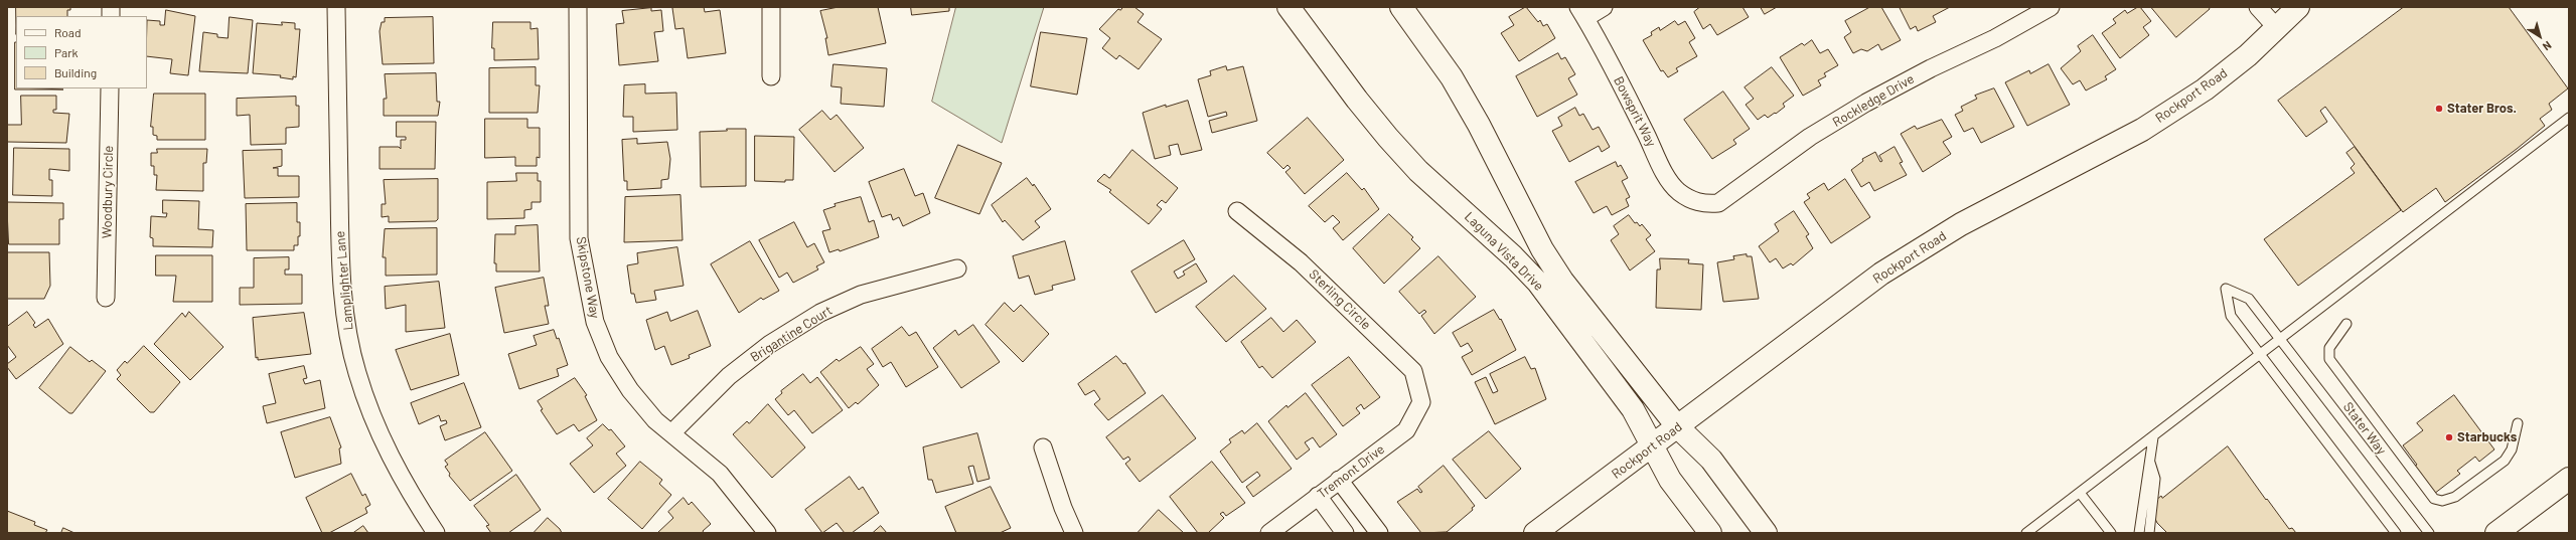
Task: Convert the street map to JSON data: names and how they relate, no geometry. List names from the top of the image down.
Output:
{
  "streets": {
    "street": [
      "Rockport Road",
      "Rockledge Drive",
      "Bowsprit Way",
      "Woodbury Circle",
      "Laguna Vista Drive",
      "Skipstone Way",
      "Lamplighter Lane",
      "Sterling Circle",
      "Brigantine Court",
      "Tremont Drive"
    ],
    "lane": ["Stater Way"]
  },
  "crossings": [
    ["Rockport Road", "Laguna Vista Drive"],
    ["Rockledge Drive", "Bowsprit Way"],
    ["Skipstone Way", "Brigantine Court"],
    ["Sterling Circle", "Tremont Drive"]
  ],
  "places": ["Stater Bros.", "Starbucks"],
  "legend": ["Road", "Park", "Building"],
  "north": "bottom right"
}
